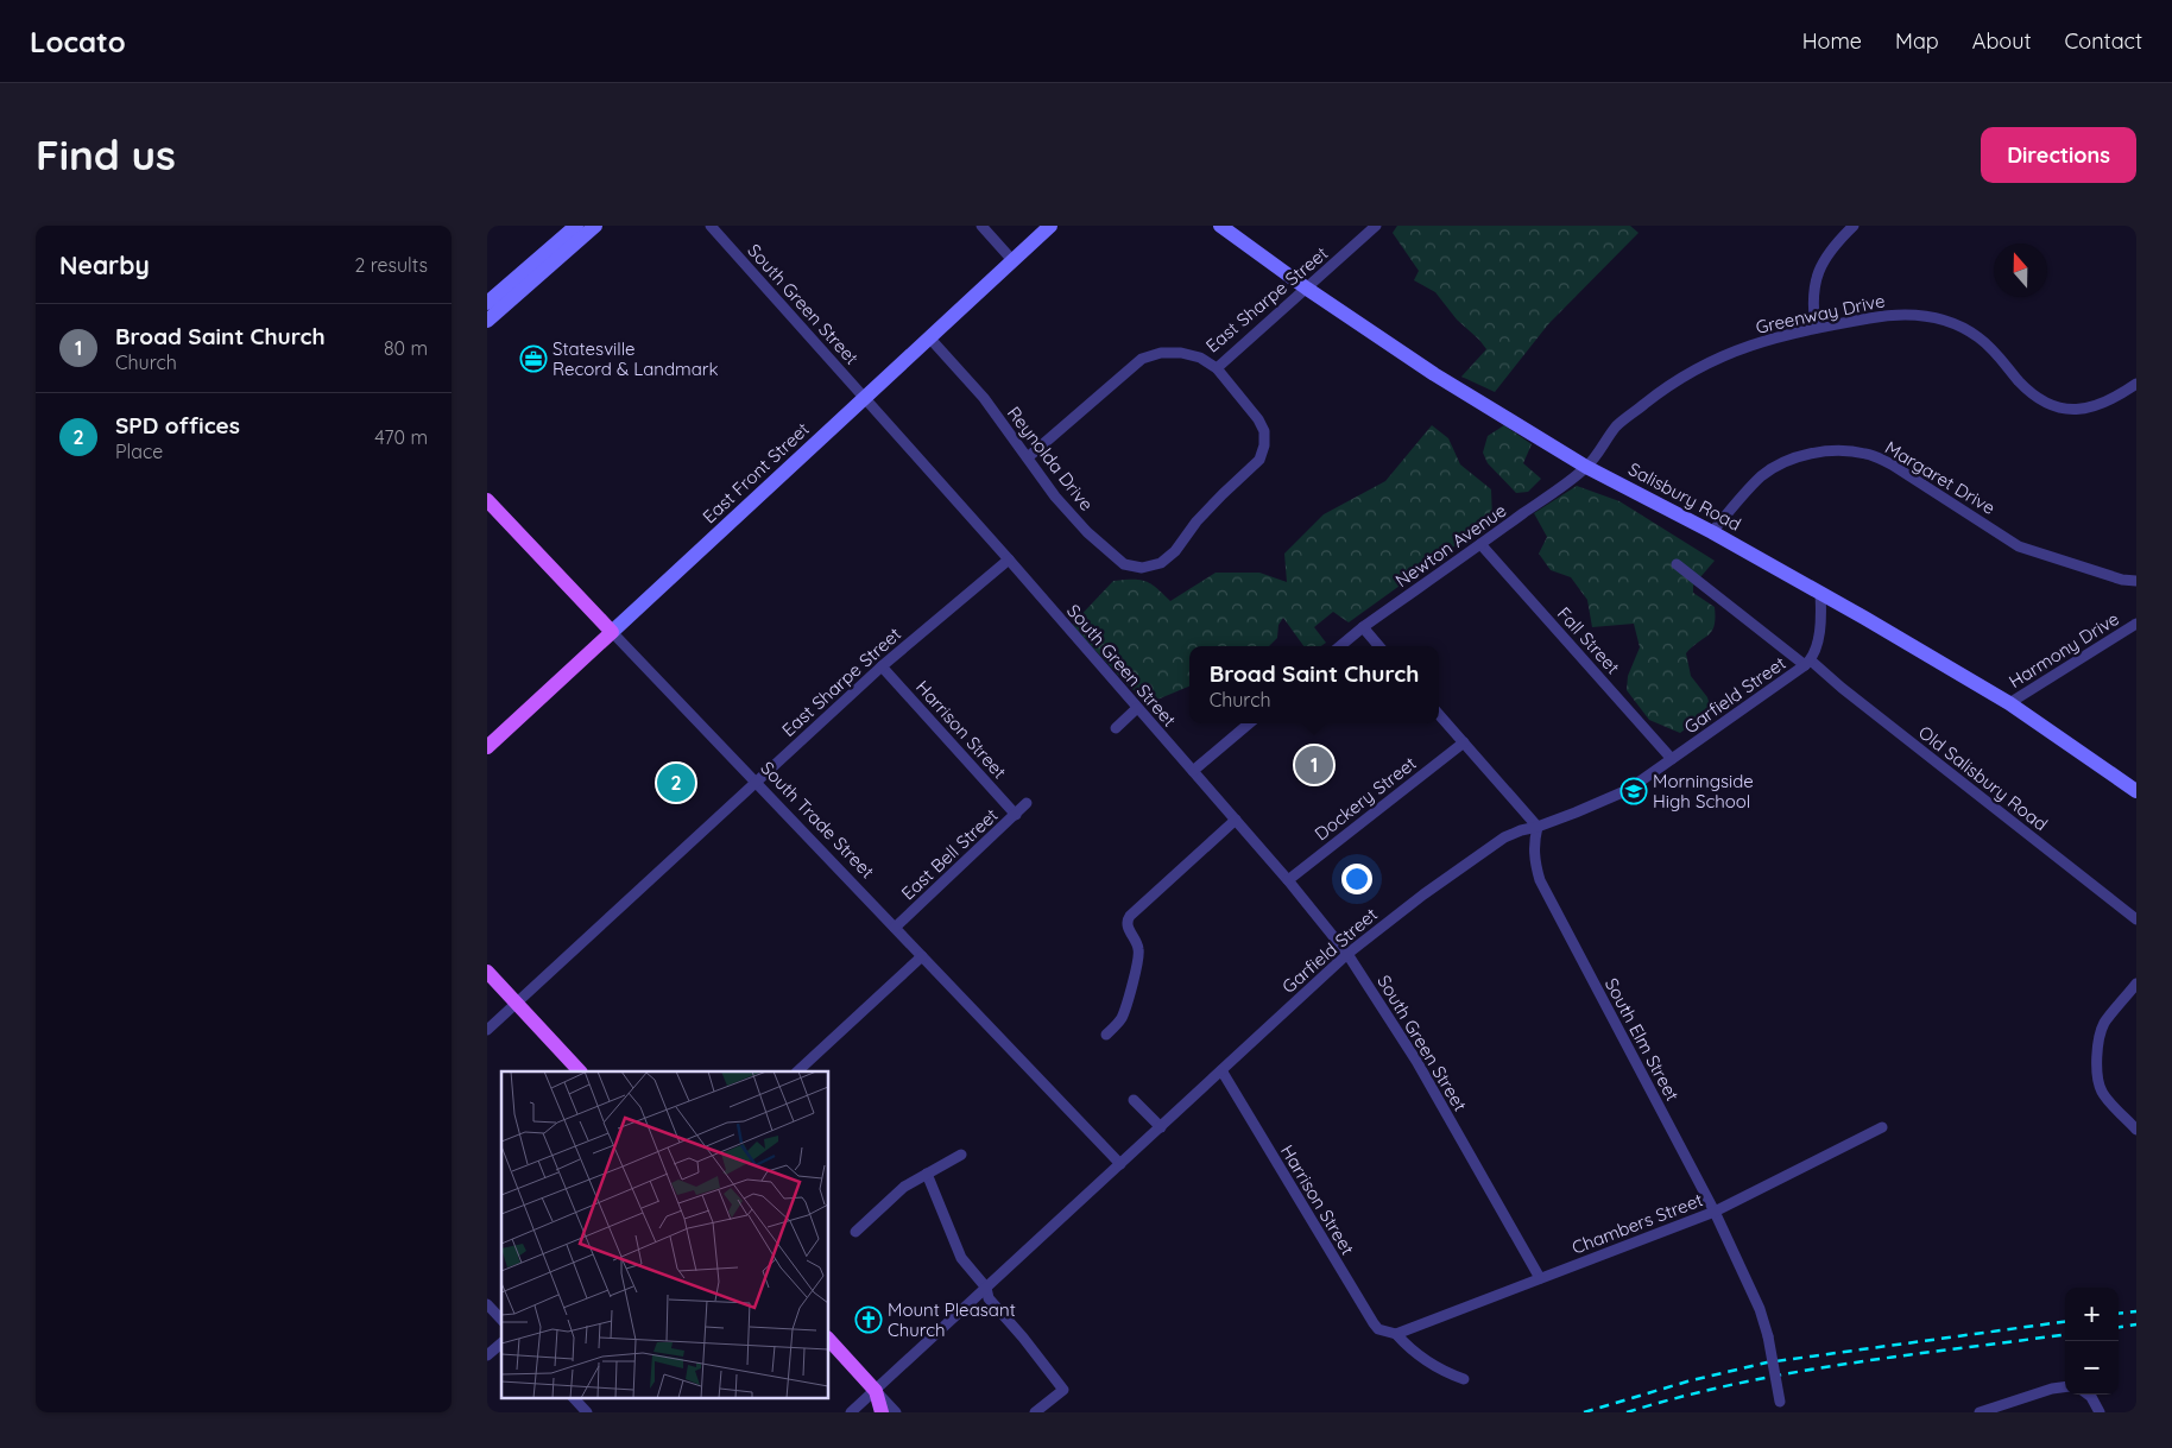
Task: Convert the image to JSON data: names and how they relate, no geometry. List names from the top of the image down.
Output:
{
  "streets": {
    "main road": ["East Front Street", "South Trade Street"],
    "street": [
      "East Sharpe Street",
      "South Green Street",
      "Greenway Drive",
      "Reynolda Drive",
      "Margaret Drive",
      "Salisbury Road",
      "Newton Avenue",
      "Fall Street",
      "Harmony Drive",
      "Garfield Street",
      "Harrison Street",
      "Old Salisbury Road",
      "Dockery Street",
      "East Bell Street",
      "South Elm Street",
      "Chambers Street"
    ]
  },
  "crossings": [
    ["East Sharpe Street", "South Green Street"],
    ["East Sharpe Street", "Reynolda Drive"],
    ["East Sharpe Street", "Salisbury Road"],
    ["East Sharpe Street", "Harrison Street"],
    ["East Sharpe Street", "South Trade Street"],
    ["South Green Street", "East Front Street"],
    ["South Green Street", "Garfield Street"],
    ["South Green Street", "Dockery Street"],
    ["South Green Street", "Chambers Street"],
    ["Greenway Drive", "Salisbury Road"],
    ["Greenway Drive", "Newton Avenue"],
    ["Reynolda Drive", "East Front Street"],
    ["East Front Street", "South Trade Street"],
    ["Margaret Drive", "Salisbury Road"],
    ["Salisbury Road", "Newton Avenue"],
    ["Salisbury Road", "Harmony Drive"],
    ["Salisbury Road", "Garfield Street"],
    ["Newton Avenue", "Fall Street"],
    ["Fall Street", "Garfield Street"],
    ["Garfield Street", "Harrison Street"],
    ["Garfield Street", "Old Salisbury Road"],
    ["Garfield Street", "South Trade Street"],
    ["Garfield Street", "South Elm Street"],
    ["Harrison Street", "East Bell Street"],
    ["Harrison Street", "Chambers Street"],
    ["South Trade Street", "East Bell Street"],
    ["South Elm Street", "Chambers Street"]
  ],
  "places": {
    "office": ["Statesville Record & Landmark"],
    "school or university": ["Morningside High School"],
    "church": ["Mount Pleasant Church"]
  },
  "north": "top",
  "page": {
    "header": "Locato",
    "nav": [
      "Home",
      "Map",
      "About",
      "Contact"
    ],
    "buttons": "Directions",
    "title": "Find us",
    "heading": ["Nearby", "2 results"],
    "list": [
      {
        "mark": "1",
        "name": "Broad Saint Church",
        "note": "Church",
        "value": "80 m"
      },
      {
        "mark": "2",
        "name": "SPD offices",
        "note": "Place",
        "value": "470 m"
      }
    ],
    "popup": ["Broad Saint Church", "Church"],
    "pins": ["1", "2"],
    "map_buttons": ["+", "−"]
  }
}
